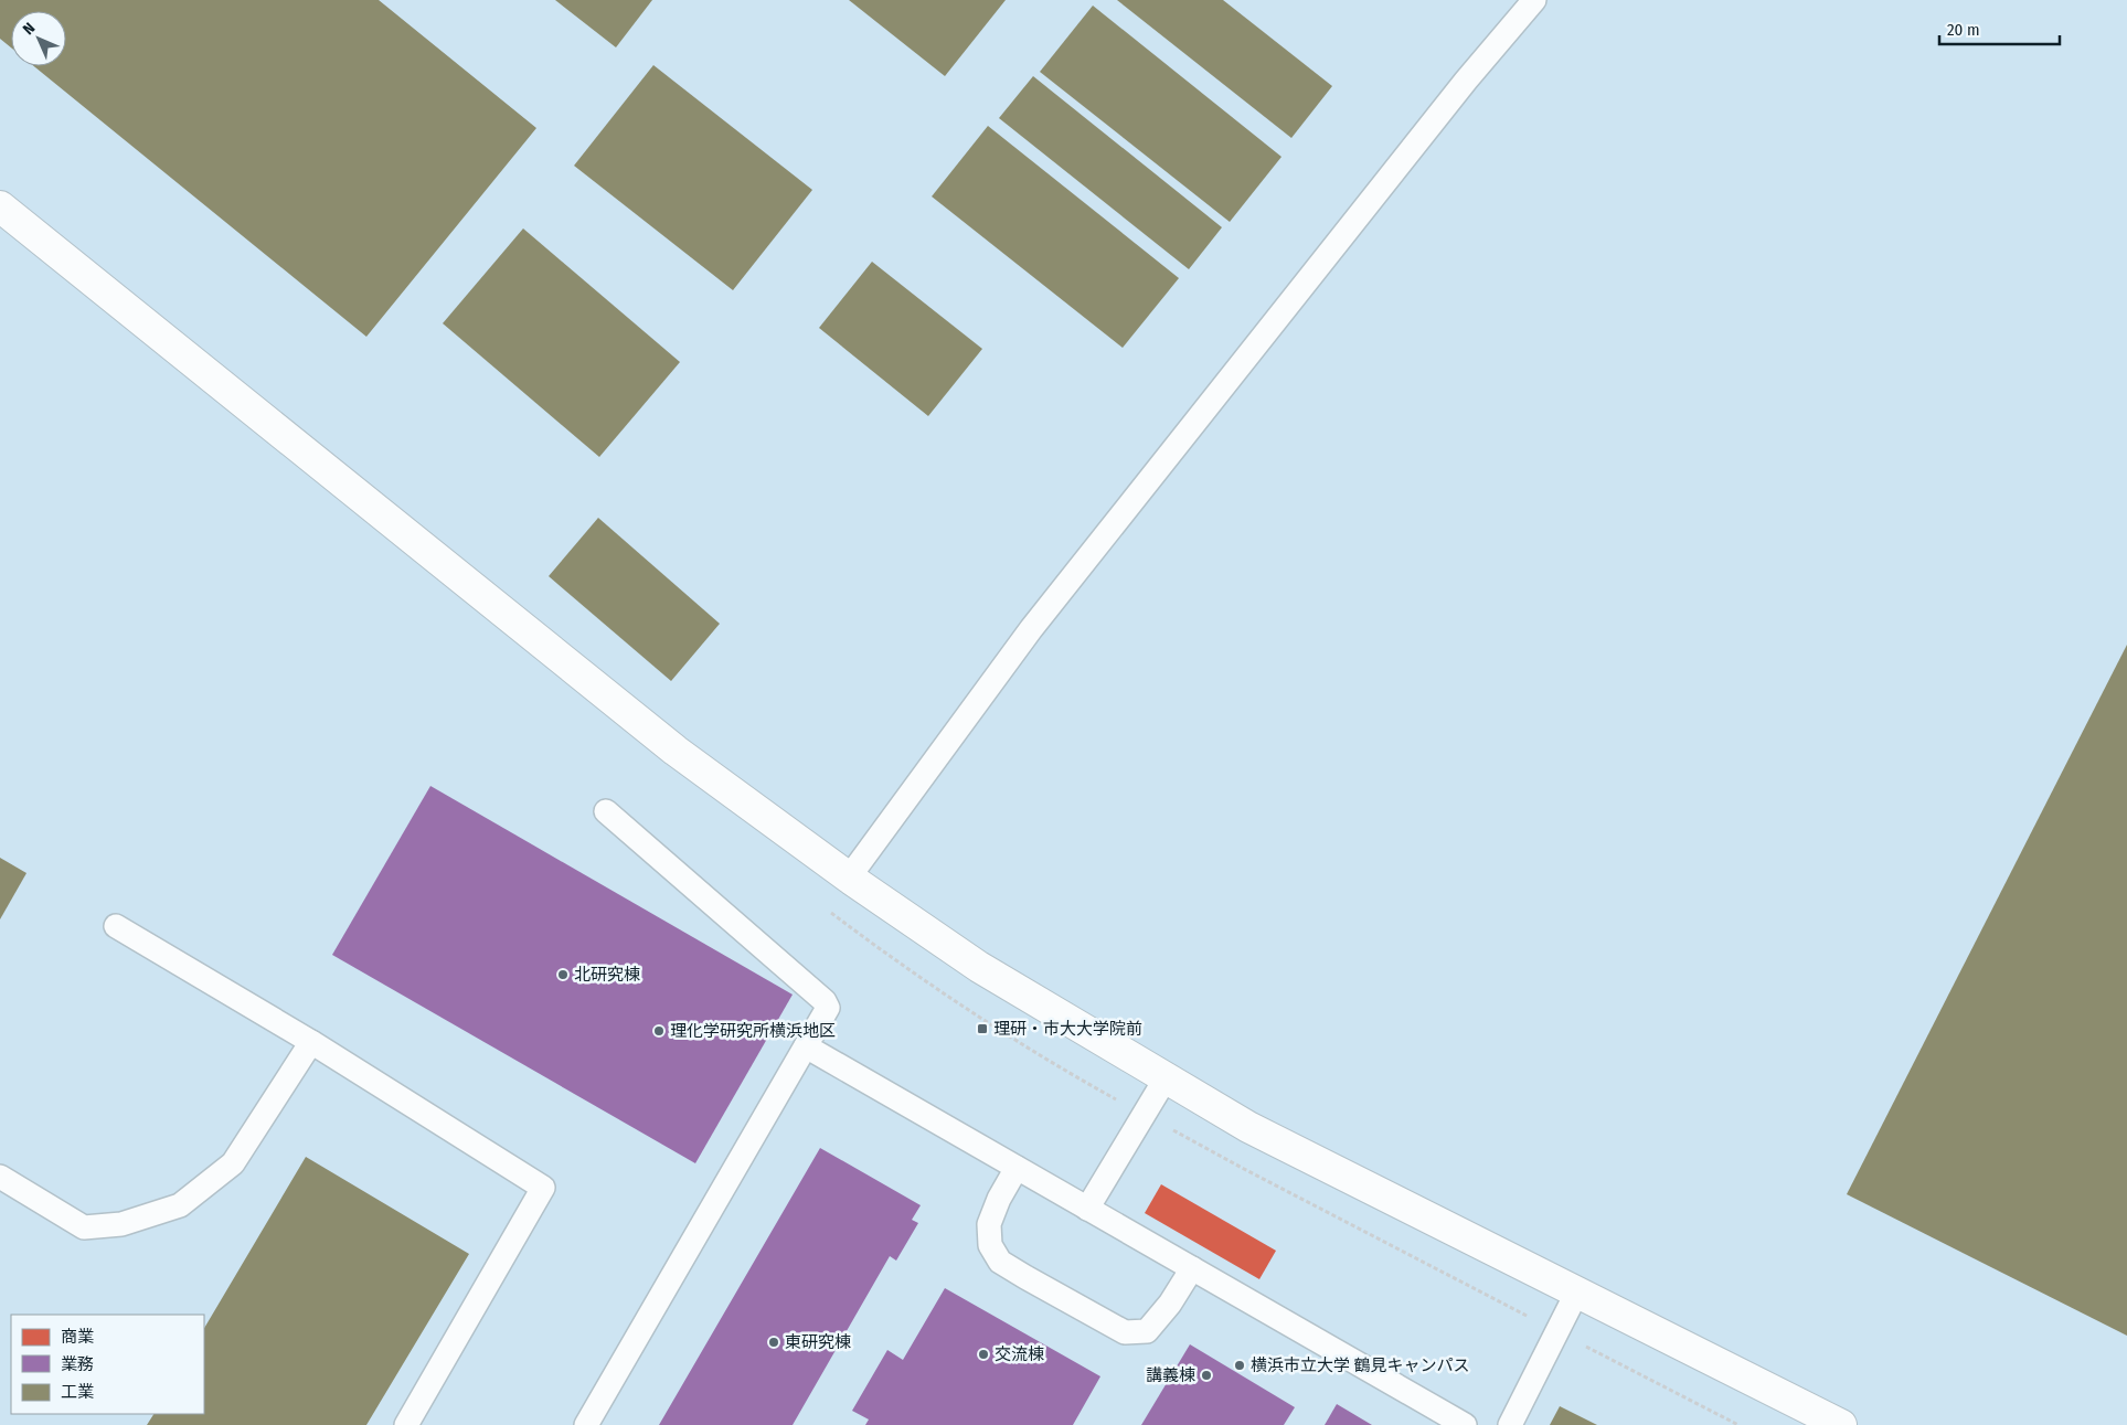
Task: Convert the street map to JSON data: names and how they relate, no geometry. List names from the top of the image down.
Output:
{
  "places": {
    "other": [
      "北研究棟",
      "理化学研究所横浜地区",
      "東研究棟",
      "交流棟",
      "横浜市立大学 鶴見キャンパス",
      "講義棟"
    ],
    "transit": ["理研・市大大学院前"]
  },
  "legend": ["商業", "業務", "工業"],
  "scale_bar": "20 m",
  "north": "top left"
}
